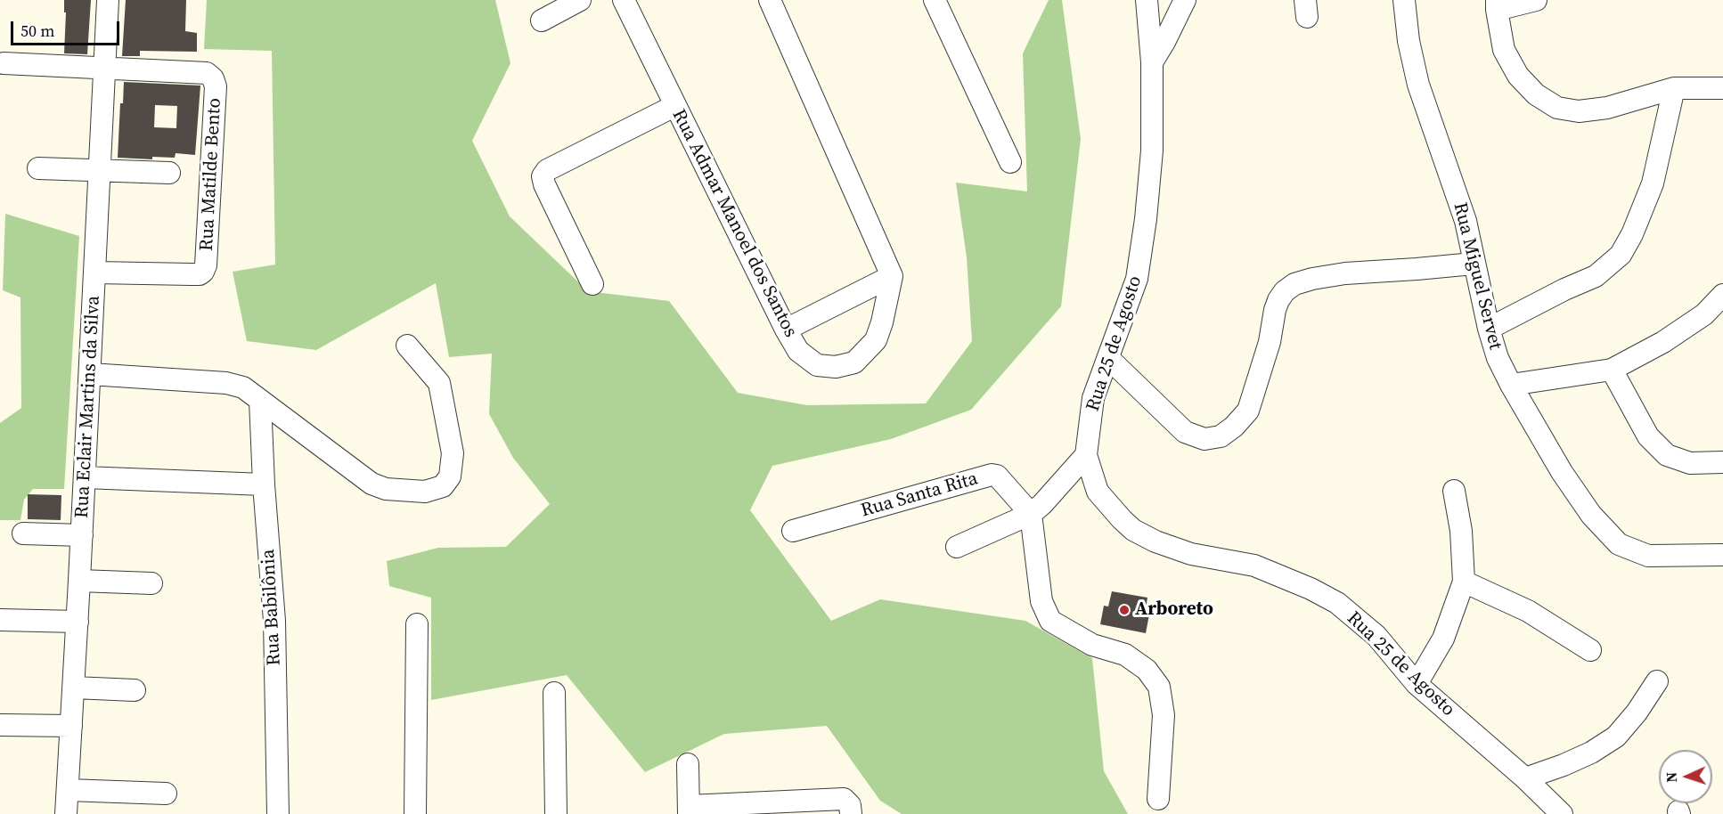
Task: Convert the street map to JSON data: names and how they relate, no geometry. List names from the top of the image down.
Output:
{
  "streets": {
    "street": [
      "Rua Matilde Bento",
      "Rua Admar Manoel dos Santos",
      "Rua Miguel Servet",
      "Rua 25 de Agosto",
      "Rua Eclair Martins da Silva",
      "Rua Santa Rita",
      "Rua Babilônia"
    ]
  },
  "crossings": [
    ["Rua Matilde Bento", "Rua Eclair Martins da Silva"]
  ],
  "places": ["Arboreto"],
  "scale_bar": "50 m",
  "north": "left"
}
